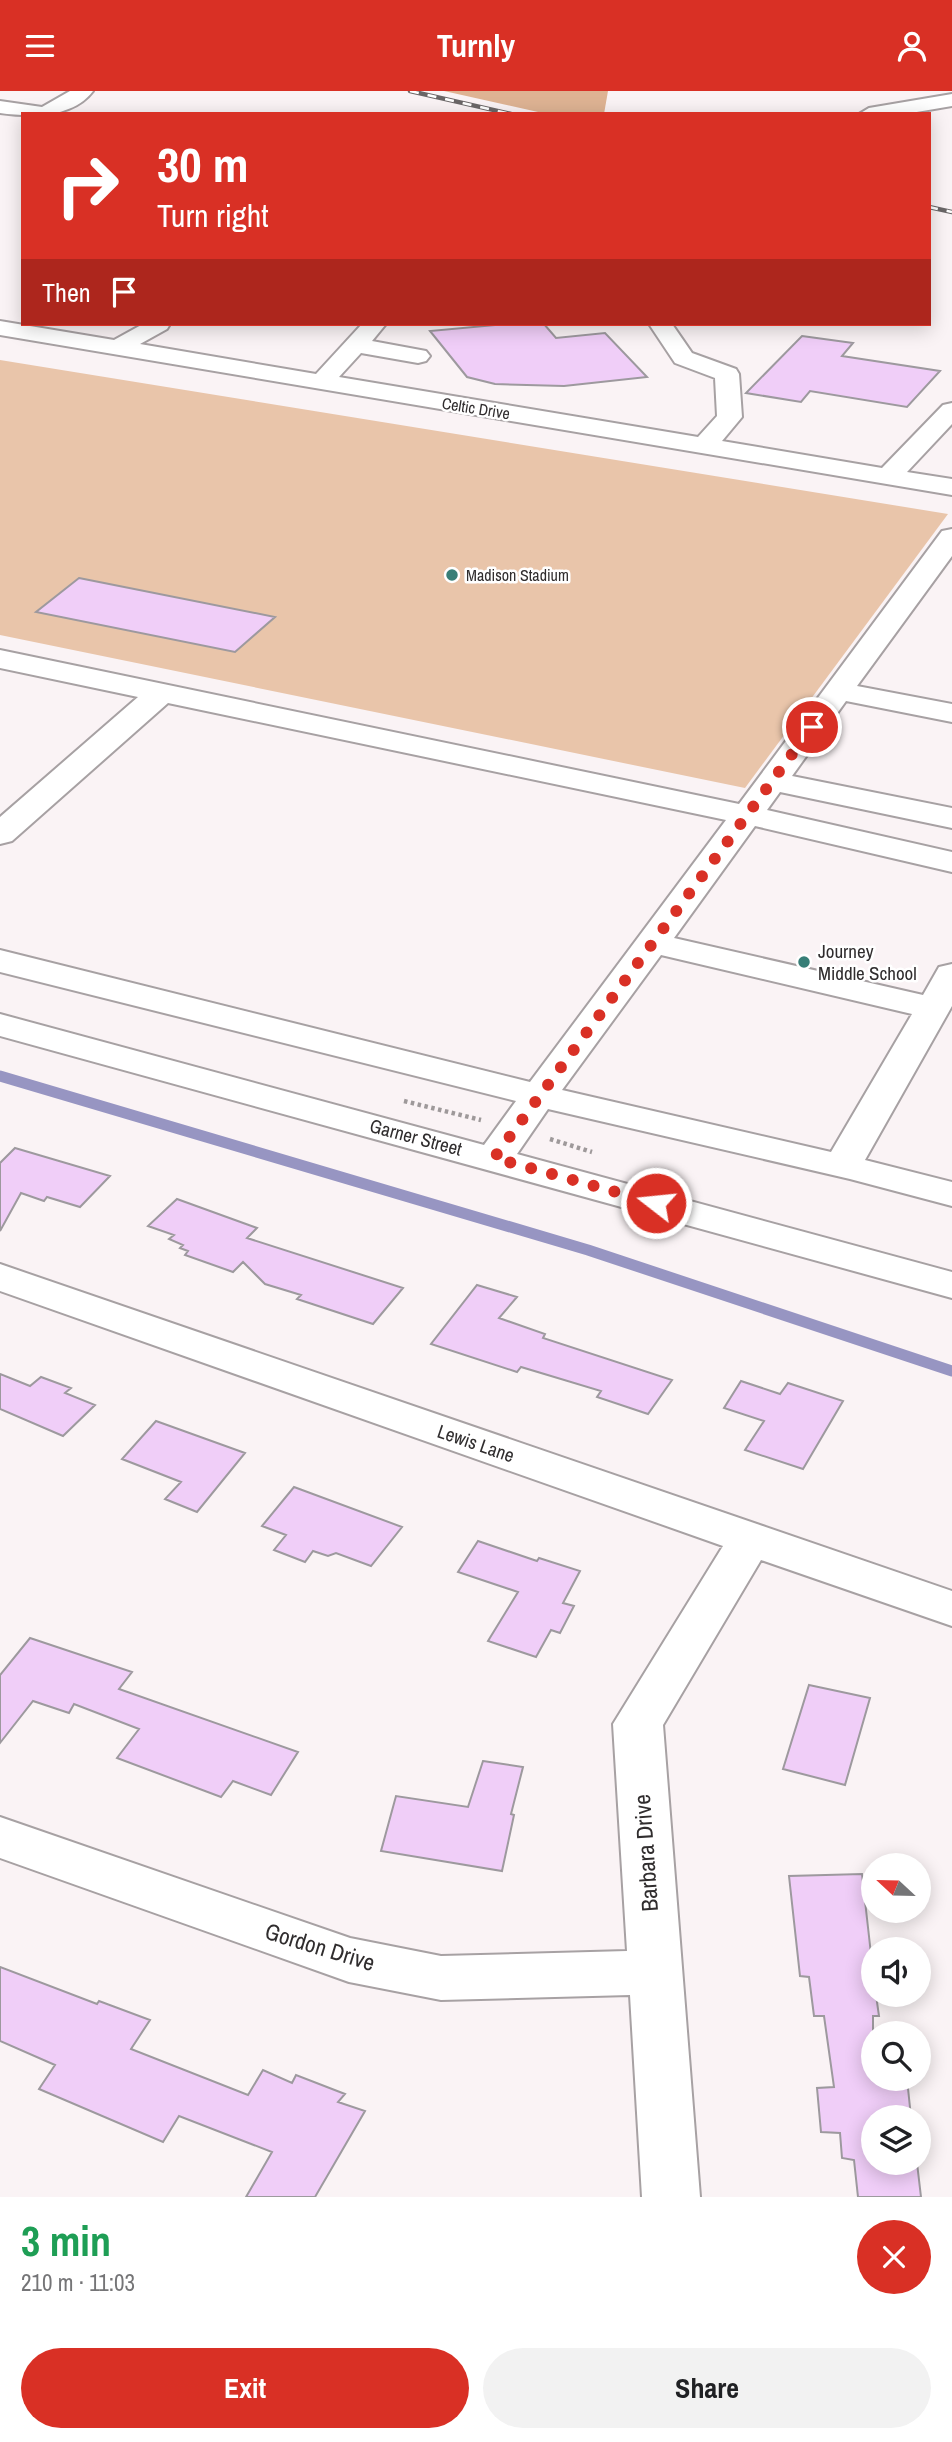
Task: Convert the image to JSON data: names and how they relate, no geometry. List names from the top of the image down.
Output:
{
  "streets": {
    "street": [
      "Celtic Drive",
      "Garner Street",
      "Lewis Lane",
      "Barbara Drive",
      "Gordon Drive"
    ]
  },
  "crossings": [
    ["Lewis Lane", "Barbara Drive"],
    ["Barbara Drive", "Gordon Drive"]
  ],
  "places": ["Madison Stadium", "Journey Middle School"],
  "north": "left",
  "page": {
    "header": "Turnly",
    "turn": ["30 m", "Turn right"],
    "then": "Then",
    "heading": ["3 min", "210 m · 11:03"],
    "buttons": ["Exit", "Share"]
  }
}
